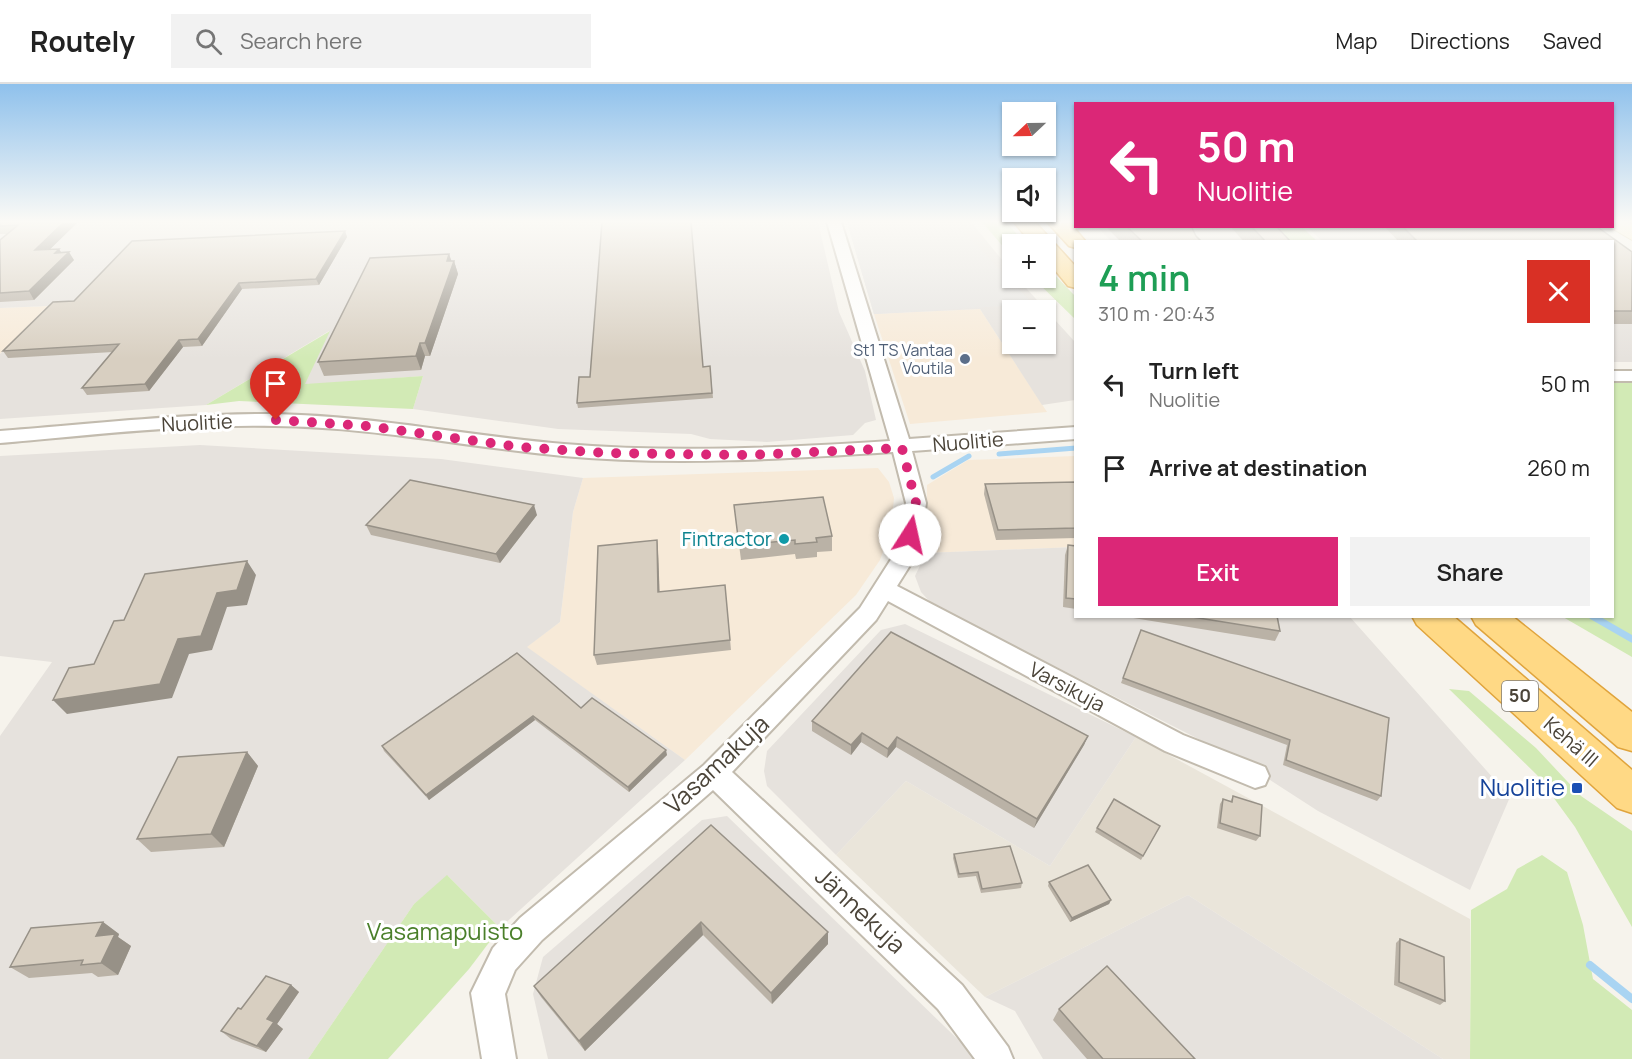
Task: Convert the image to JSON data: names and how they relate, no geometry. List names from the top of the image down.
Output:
{
  "streets": {
    "highway": ["50", "Kehä III"],
    "street": [
      "Nuolitie",
      "Varsikuja",
      "Vasamakuja",
      "Jännekuja"
    ]
  },
  "crossings": [
    ["Nuolitie", "Vasamakuja"],
    ["Varsikuja", "Vasamakuja"],
    ["Vasamakuja", "Jännekuja"]
  ],
  "parks": ["Vasamapuisto"],
  "places": {
    "other": ["St1 TS Vantaa Voutila", "Fintractor"],
    "transit": ["Nuolitie"]
  },
  "north": "left",
  "page": {
    "header": "Routely",
    "search": "Search here",
    "nav": ["Map", "Directions", "Saved"],
    "map_buttons": ["+", "−"],
    "turn": ["50 m", "Nuolitie"],
    "heading": ["4 min", "310 m · 20:43"],
    "list": [
      {
        "name": "Turn left",
        "note": "Nuolitie",
        "value": "50 m"
      },
      {
        "name": "Arrive at destination",
        "value": "260 m"
      }
    ],
    "buttons": ["Exit", "Share"]
  }
}
